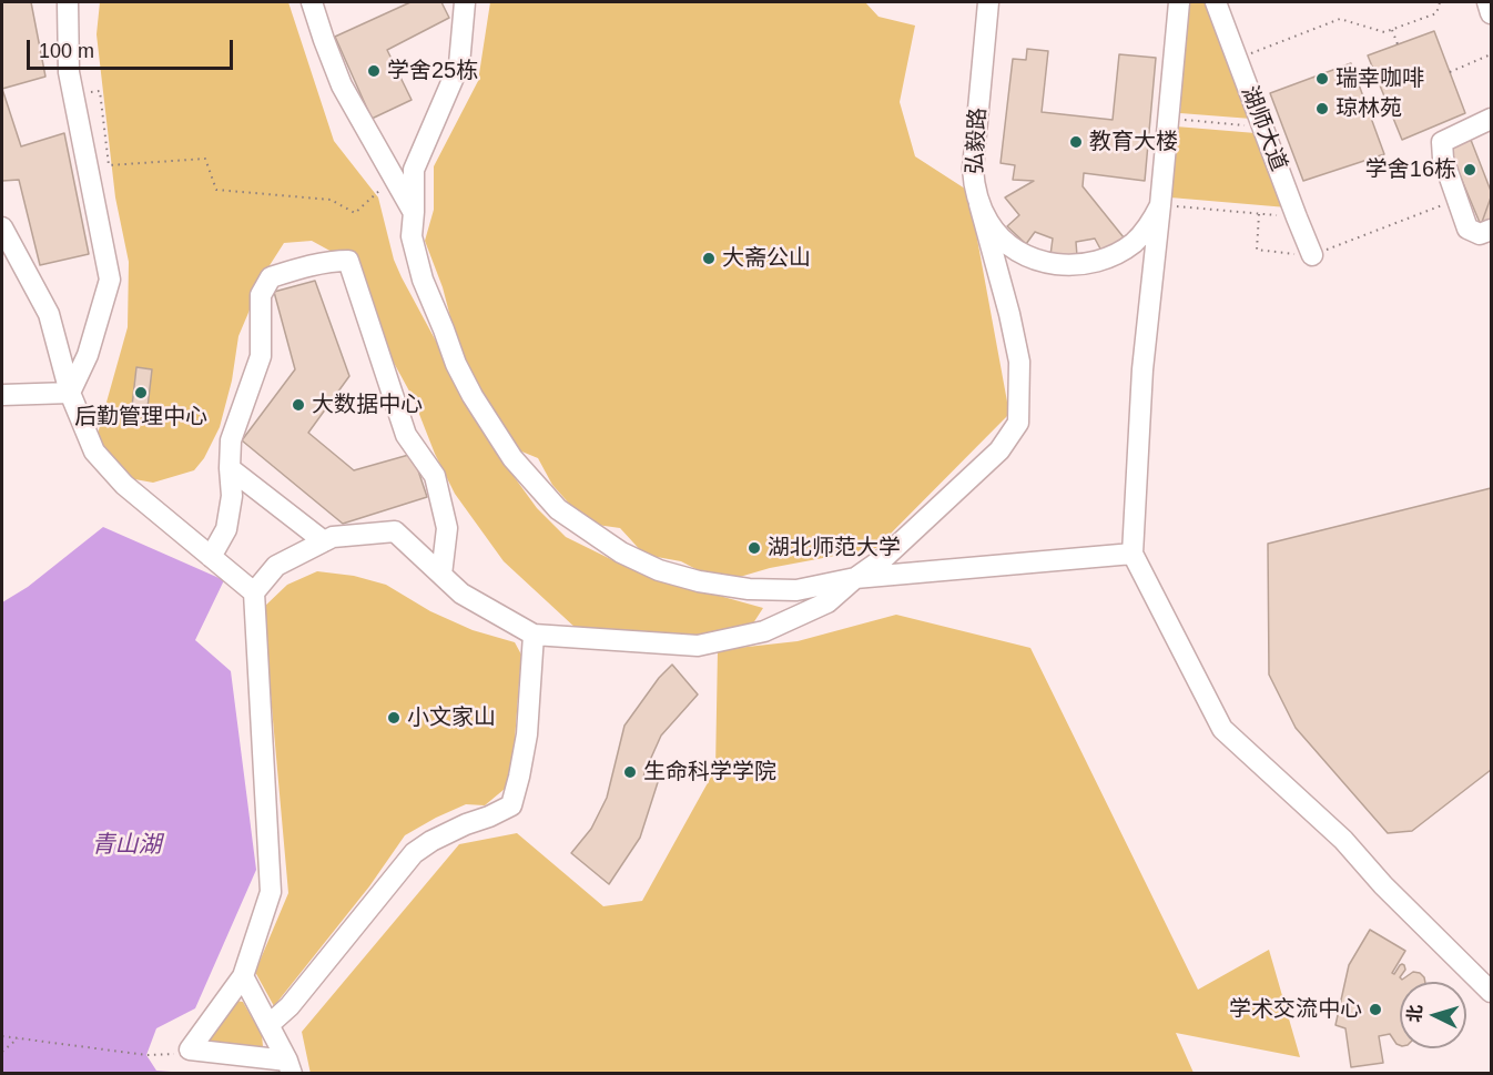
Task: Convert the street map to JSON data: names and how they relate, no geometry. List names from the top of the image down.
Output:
{
  "streets": {
    "street": ["湖师大道", "弘毅路"]
  },
  "water": ["青山湖"],
  "places": [
    "学舍25栋",
    "瑞幸咖啡",
    "琼林苑",
    "教育大楼",
    "学舍16栋",
    "大斋公山",
    "后勤管理中心",
    "大数据中心",
    "湖北师范大学",
    "小文家山",
    "生命科学学院",
    "学术交流中心"
  ],
  "scale_bar": "100 m",
  "north": "left"
}
